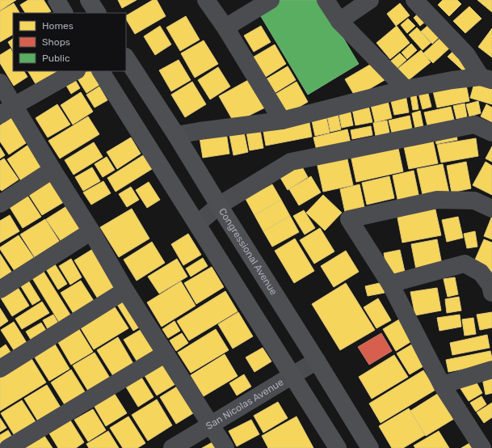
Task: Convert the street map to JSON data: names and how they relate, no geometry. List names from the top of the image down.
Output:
{
  "streets": {
    "main road": ["Congressional Avenue"],
    "street": ["San Nicolas Avenue"]
  },
  "crossings": [
    ["Congressional Avenue", "San Nicolas Avenue"]
  ],
  "legend": ["Homes", "Shops", "Public"]
}
